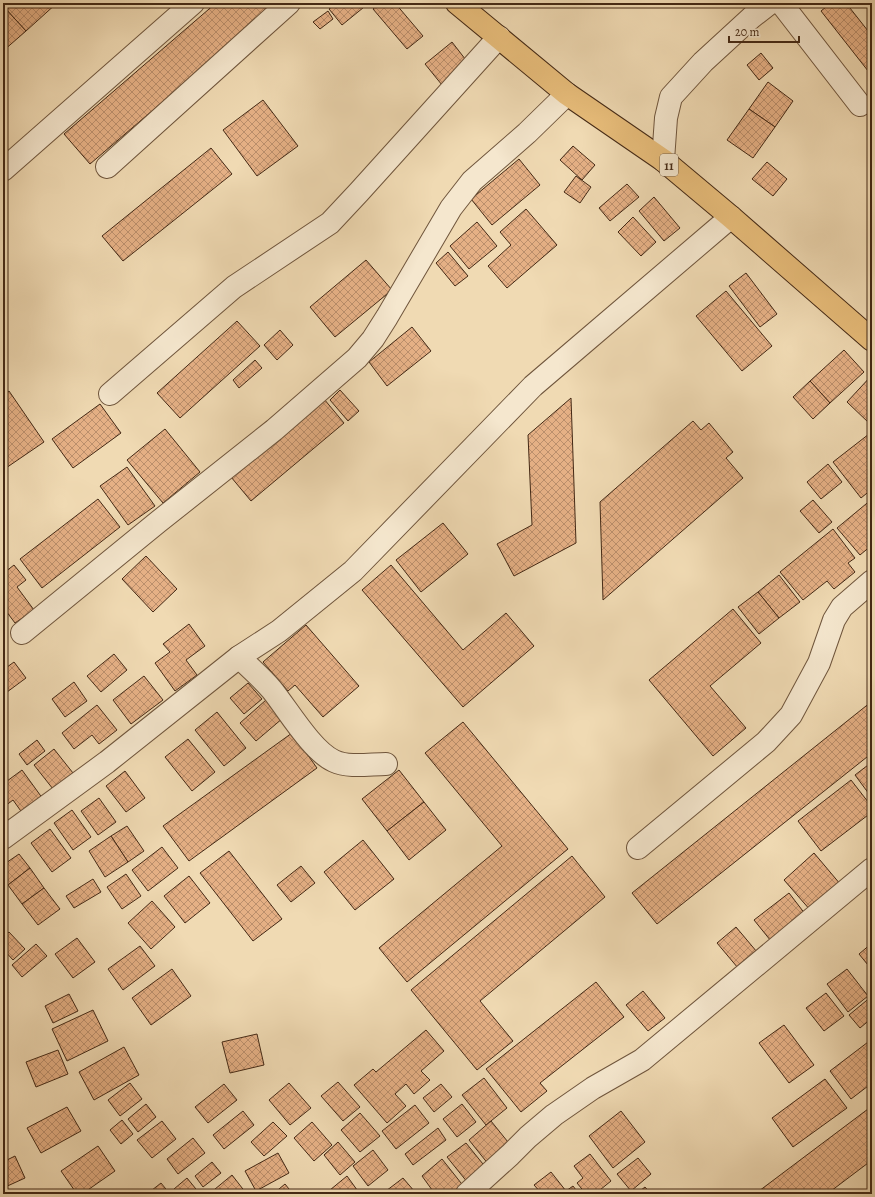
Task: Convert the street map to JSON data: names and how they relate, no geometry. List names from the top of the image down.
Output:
{
  "streets": {
    "highway": ["11"]
  },
  "scale_bar": "20 m"
}
